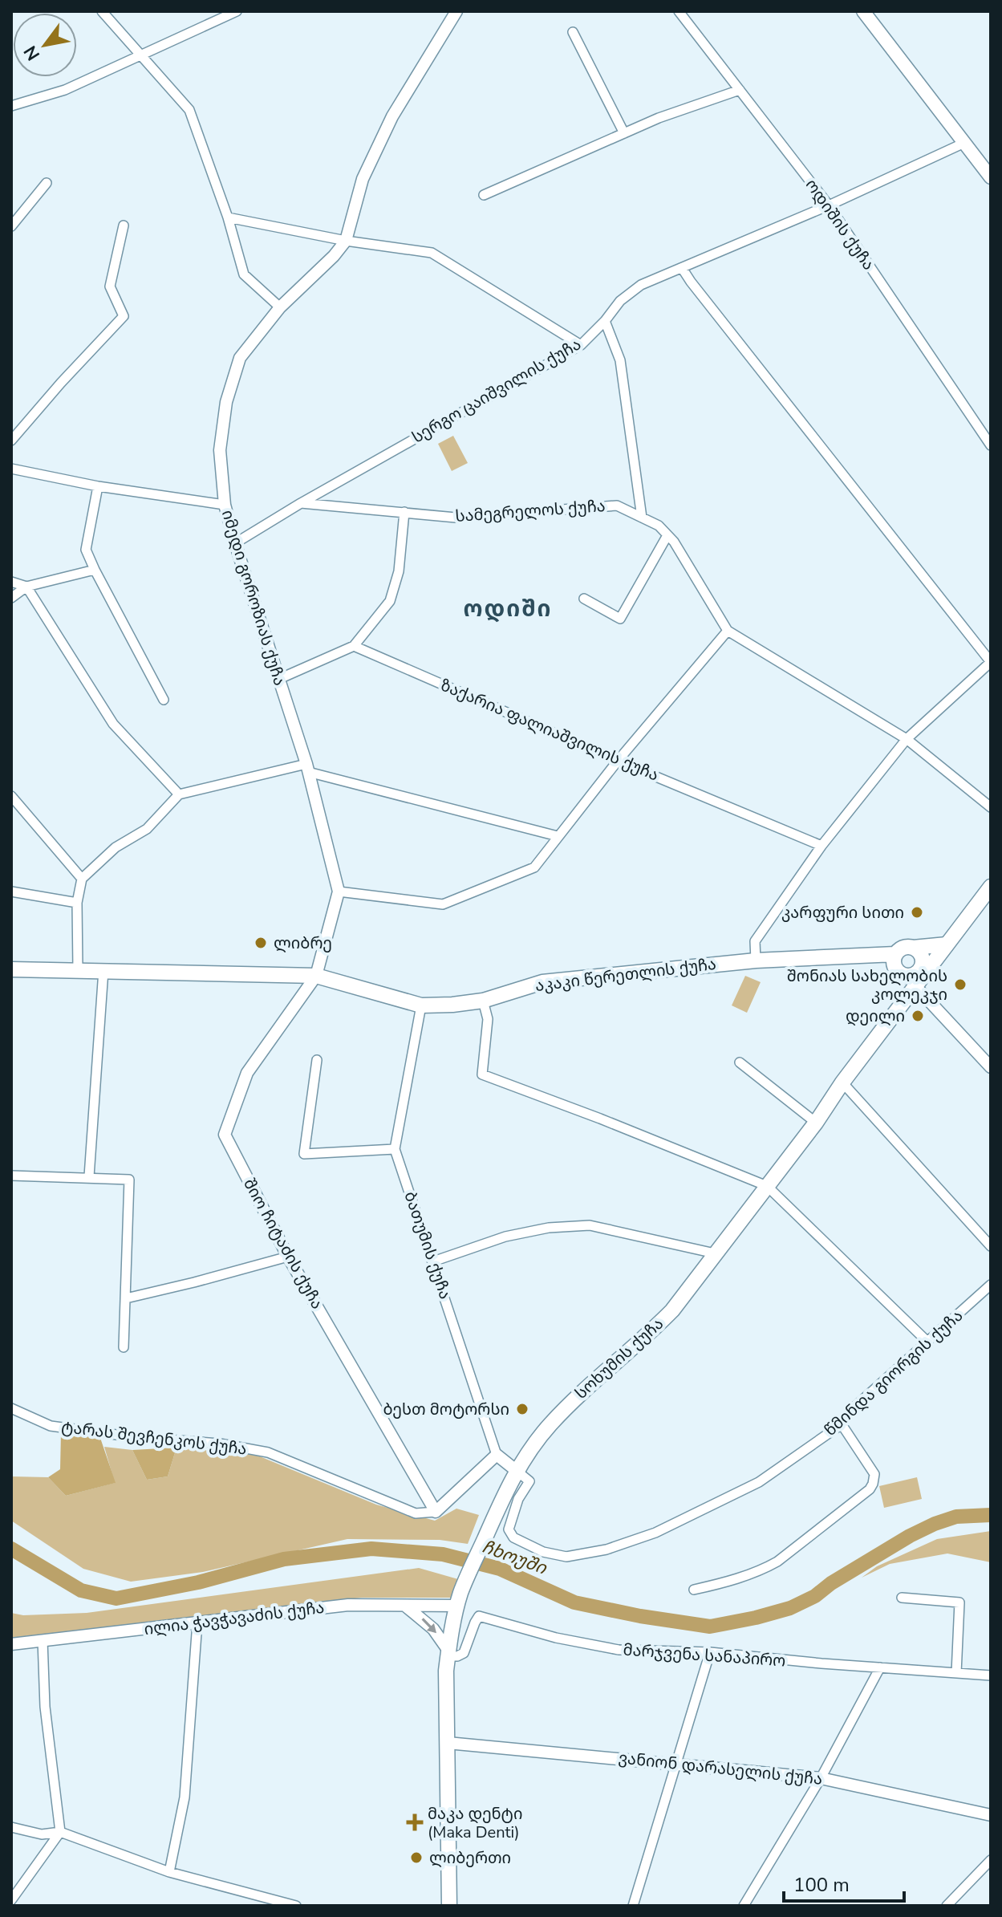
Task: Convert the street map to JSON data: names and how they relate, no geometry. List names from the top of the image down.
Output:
{
  "streets": {
    "main road": ["აკაკი წერეთლის ქუჩა", "სოხუმის ქუჩა"],
    "street": [
      "ოდიშის ქუჩა",
      "სერგო ცაიშვილის ქუჩა",
      "სამეგრელოს ქუჩა",
      "იმედი გოროზიას ქუჩა",
      "ზაქარია ფალიაშვილის ქუჩა",
      "შიო ჩიტაძის ქუჩა",
      "ბათუმის ქუჩა",
      "წმინდა გიორგის ქუჩა",
      "ტარას შევჩენკოს ქუჩა",
      "ილია ჭავჭავაძის ქუჩა",
      "მარჯვენა სანაპირო",
      "ვანიონ დარასელის ქუჩა"
    ]
  },
  "crossings": [
    ["ოდიშის ქუჩა", "სერგო ცაიშვილის ქუჩა"],
    ["სერგო ცაიშვილის ქუჩა", "სამეგრელოს ქუჩა"],
    ["სერგო ცაიშვილის ქუჩა", "იმედი გოროზიას ქუჩა"],
    ["იმედი გოროზიას ქუჩა", "აკაკი წერეთლის ქუჩა"],
    ["იმედი გოროზიას ქუჩა", "შიო ჩიტაძის ქუჩა"],
    ["აკაკი წერეთლის ქუჩა", "შიო ჩიტაძის ქუჩა"],
    ["აკაკი წერეთლის ქუჩა", "ბათუმის ქუჩა"],
    ["აკაკი წერეთლის ქუჩა", "სოხუმის ქუჩა"],
    ["შიო ჩიტაძის ქუჩა", "ტარას შევჩენკოს ქუჩა"],
    ["სოხუმის ქუჩა", "წმინდა გიორგის ქუჩა"],
    ["სოხუმის ქუჩა", "ილია ჭავჭავაძის ქუჩა"],
    ["სოხუმის ქუჩა", "მარჯვენა სანაპირო"],
    ["სოხუმის ქუჩა", "ვანიონ დარასელის ქუჩა"]
  ],
  "districts": ["ოდიში"],
  "water": ["ჩხოუში"],
  "places": {
    "other": [
      "კარფური სითი",
      "ლიბრე",
      "შონიას სახელობის კოლეკჯი",
      "დეილი",
      "ბესთ მოტორსი",
      "ლიბერთი"
    ],
    "health": ["მაკა დენტი (Maka Denti)"]
  },
  "scale_bar": "100 m",
  "north": "bottom left"
}
